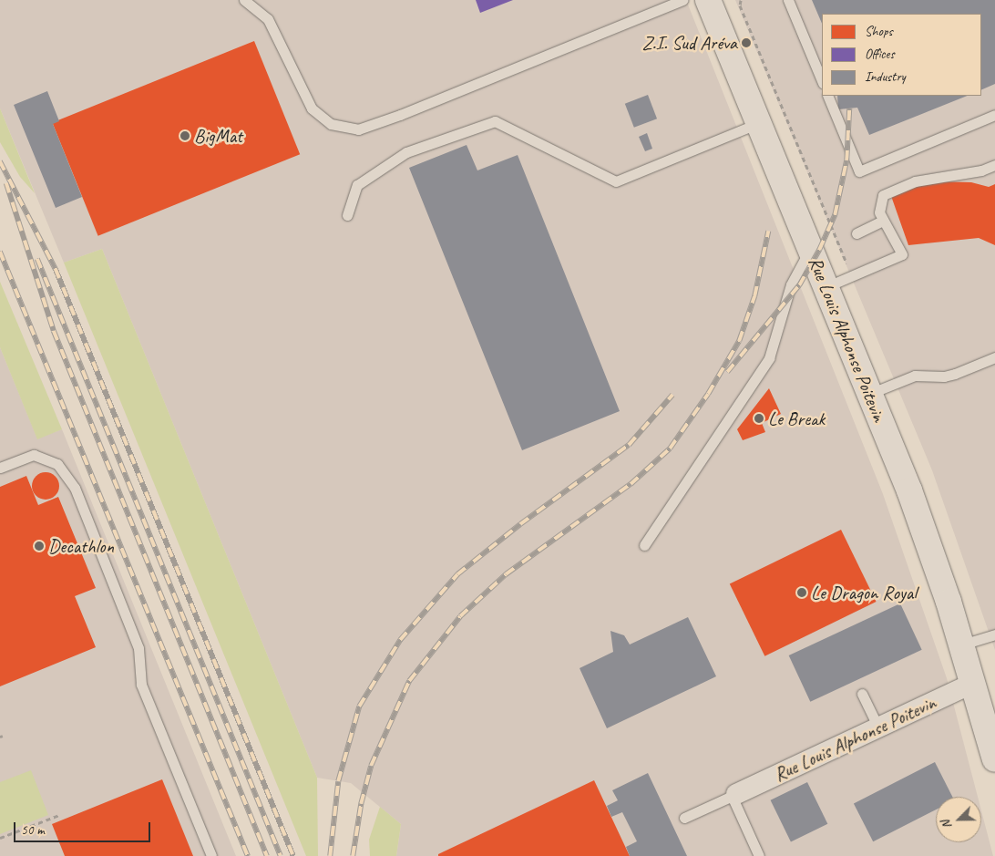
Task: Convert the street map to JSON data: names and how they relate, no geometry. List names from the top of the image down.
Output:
{
  "streets": {
    "street": ["Rue Louis Alphonse Poitevin"]
  },
  "places": [
    "Z.I. Sud Aréva",
    "BigMat",
    "Le Break",
    "Decathlon",
    "Le Dragon Royal"
  ],
  "legend": ["Shops", "Offices", "Industry"],
  "scale_bar": "50 m",
  "north": "bottom left"
}
